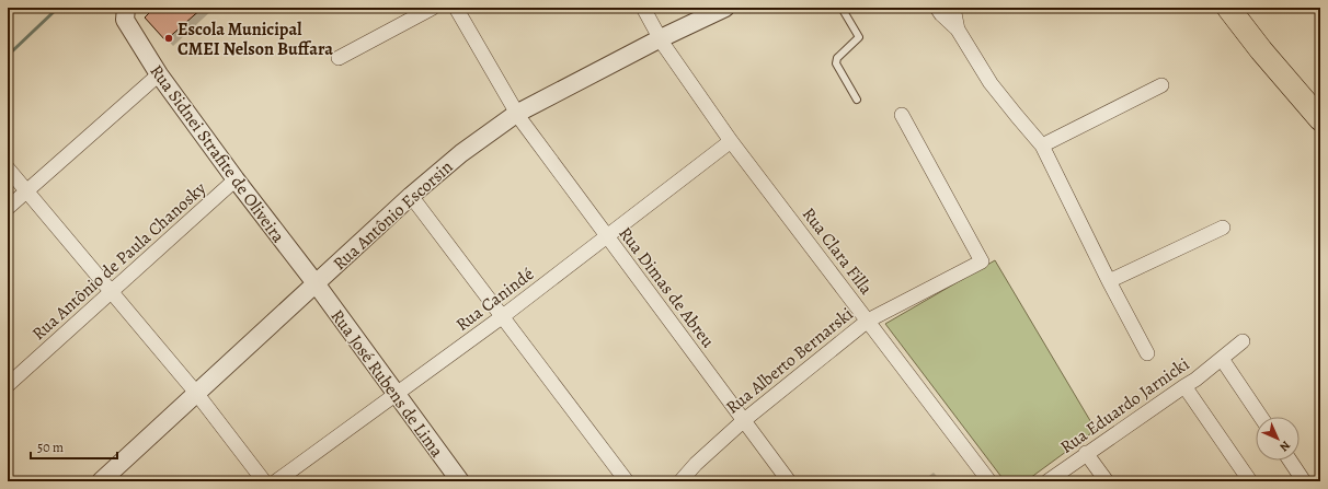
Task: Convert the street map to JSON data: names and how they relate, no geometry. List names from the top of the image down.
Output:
{
  "streets": {
    "street": [
      "Rua Sidnei Strafite de Oliveira",
      "Rua Antônio Escorsin",
      "Rua Clara Filla",
      "Rua Antônio de Paula Chanosky",
      "Rua Dimas de Abreu",
      "Rua Canindé",
      "Rua Alberto Bernarski",
      "Rua José Rubens de Lima",
      "Rua Eduardo Jarnicki"
    ]
  },
  "crossings": [
    ["Rua Sidnei Strafite de Oliveira", "Rua Antônio Escorsin"],
    ["Rua Sidnei Strafite de Oliveira", "Rua Antônio de Paula Chanosky"],
    ["Rua Sidnei Strafite de Oliveira", "Rua José Rubens de Lima"],
    ["Rua Antônio Escorsin", "Rua Clara Filla"],
    ["Rua Antônio Escorsin", "Rua Dimas de Abreu"],
    ["Rua Antônio Escorsin", "Rua José Rubens de Lima"],
    ["Rua Clara Filla", "Rua Canindé"],
    ["Rua Clara Filla", "Rua Alberto Bernarski"],
    ["Rua Dimas de Abreu", "Rua Canindé"],
    ["Rua Dimas de Abreu", "Rua Alberto Bernarski"],
    ["Rua Canindé", "Rua José Rubens de Lima"]
  ],
  "places": ["Escola Municipal CMEI Nelson Buffara"],
  "scale_bar": "50 m",
  "north": "bottom right"
}
